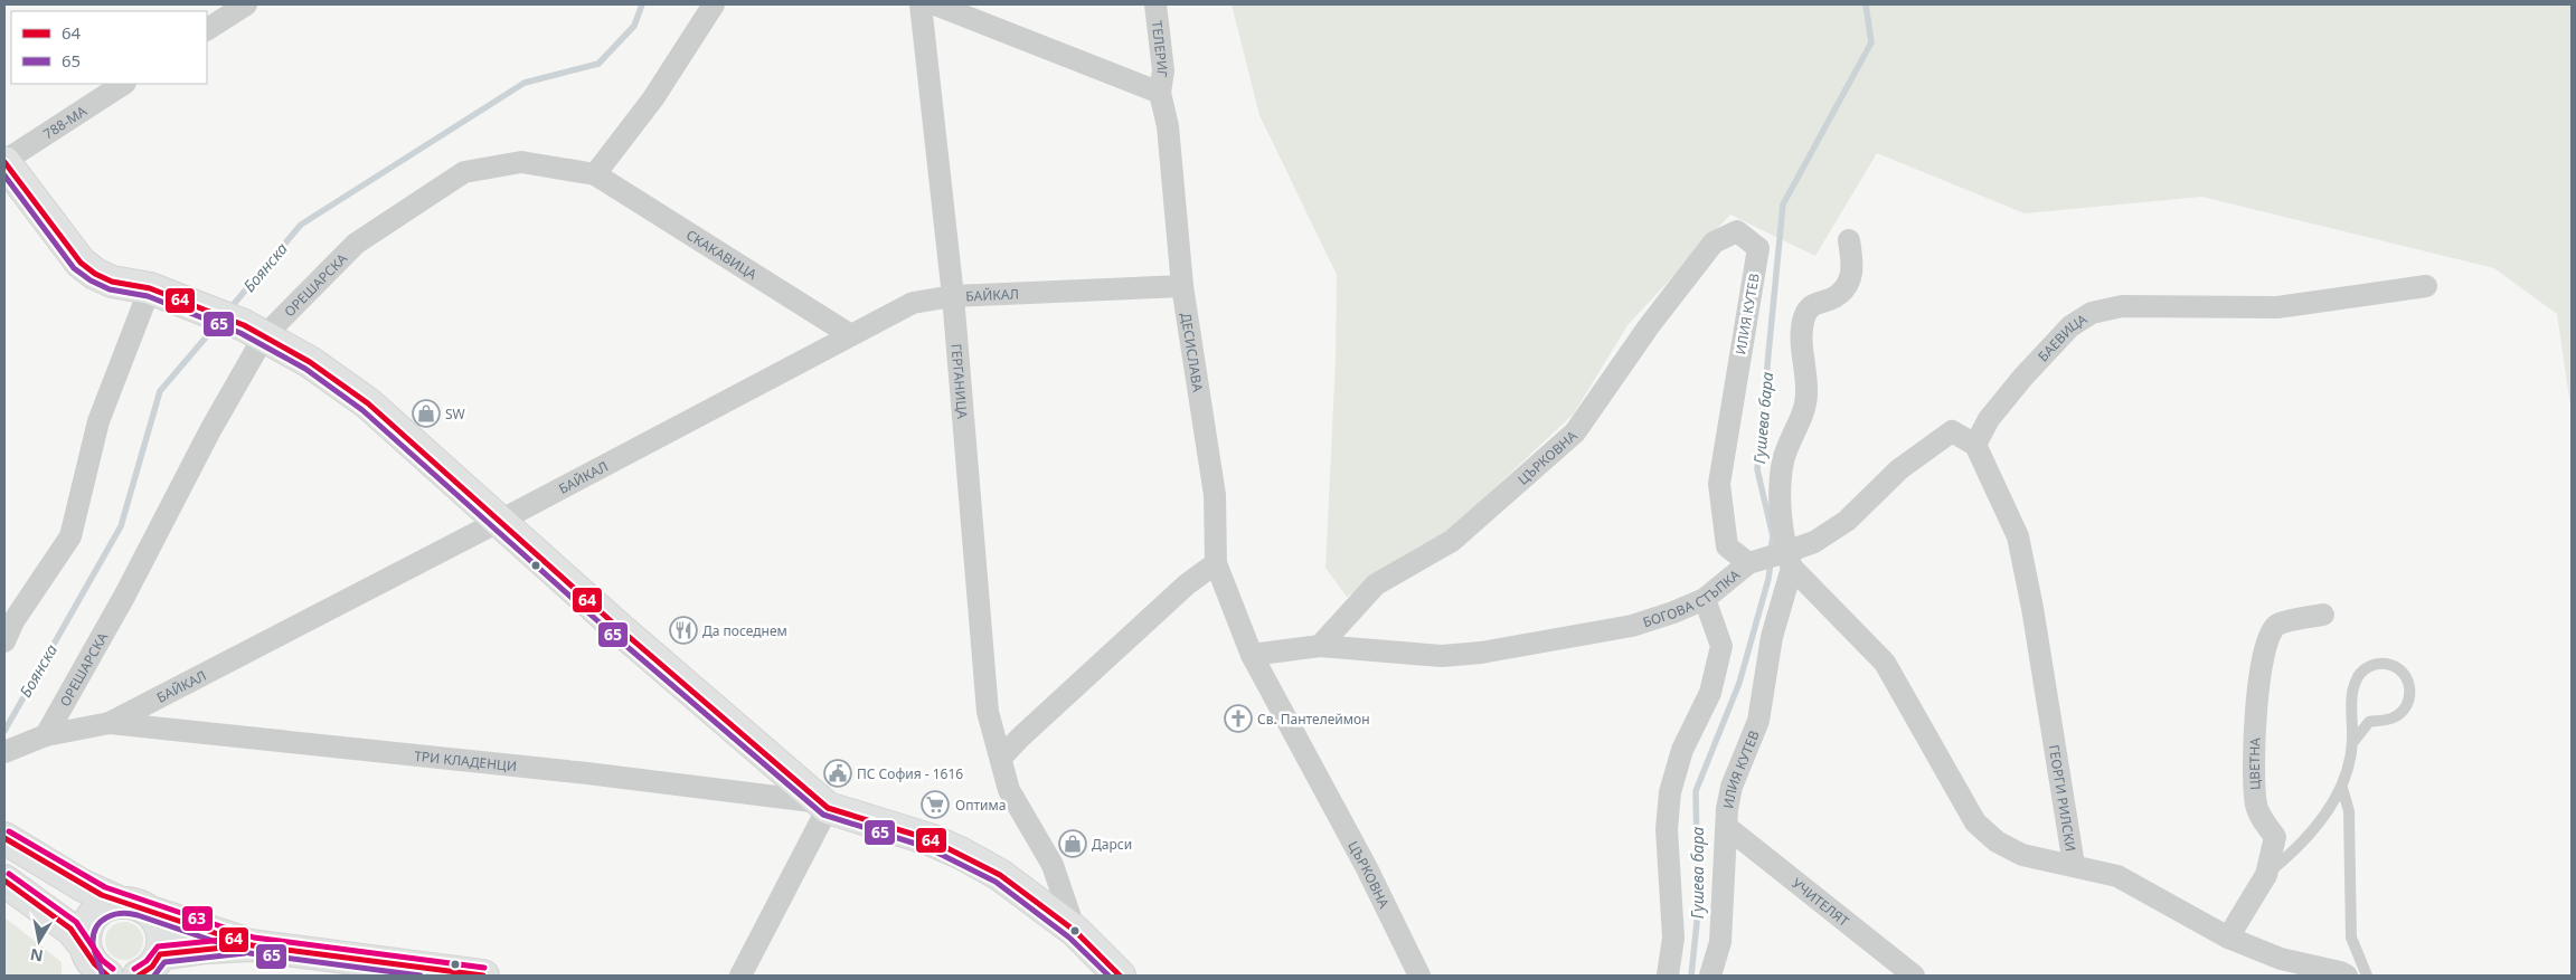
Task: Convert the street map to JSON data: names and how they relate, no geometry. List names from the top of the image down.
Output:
{
  "streets": {
    "street": [
      "ТЕЛЕРИГ",
      "788-МА",
      "СКАКАВИЦА",
      "ОРЕШАРСКА",
      "БАЙКАЛ",
      "ИЛИЯ КУТЕВ",
      "БАЕВИЦА",
      "ДЕСИСЛАВА",
      "ГЕРГАНИЦА",
      "ЦЪРКОВНА",
      "БОГОВА СТЪПКА",
      "ТРИ КЛАДЕНЦИ",
      "ЦВЕТНА",
      "ГЕОРГИ РИЛСКИ",
      "УЧИТЕЛЯТ"
    ]
  },
  "crossings": [
    ["ТЕЛЕРИГ", "ДЕСИСЛАВА"],
    ["СКАКАВИЦА", "ОРЕШАРСКА"],
    ["СКАКАВИЦА", "БАЙКАЛ"],
    ["ОРЕШАРСКА", "БАЙКАЛ"],
    ["БАЙКАЛ", "ДЕСИСЛАВА"],
    ["БАЙКАЛ", "ГЕРГАНИЦА"],
    ["БАЙКАЛ", "ТРИ КЛАДЕНЦИ"],
    ["ИЛИЯ КУТЕВ", "ЦЪРКОВНА"],
    ["ИЛИЯ КУТЕВ", "БОГОВА СТЪПКА"],
    ["ИЛИЯ КУТЕВ", "УЧИТЕЛЯТ"],
    ["БАЕВИЦА", "ГЕОРГИ РИЛСКИ"],
    ["ДЕСИСЛАВА", "ЦЪРКОВНА"],
    ["ЦЪРКОВНА", "БОГОВА СТЪПКА"],
    ["ЦВЕТНА", "ГЕОРГИ РИЛСКИ"]
  ],
  "water": ["Боянска", "Гушева бара"],
  "places": {
    "shop": ["SW", "Дарси"],
    "restaurant": ["Да поседнем"],
    "church": ["Св. Пантелеймон"],
    "public building": ["ПС София - 1616"],
    "supermarket": ["Оптима"]
  },
  "lines": ["transit line 64", "transit line 65", "transit line 63"],
  "legend": ["64", "65"],
  "north": "bottom"
}
